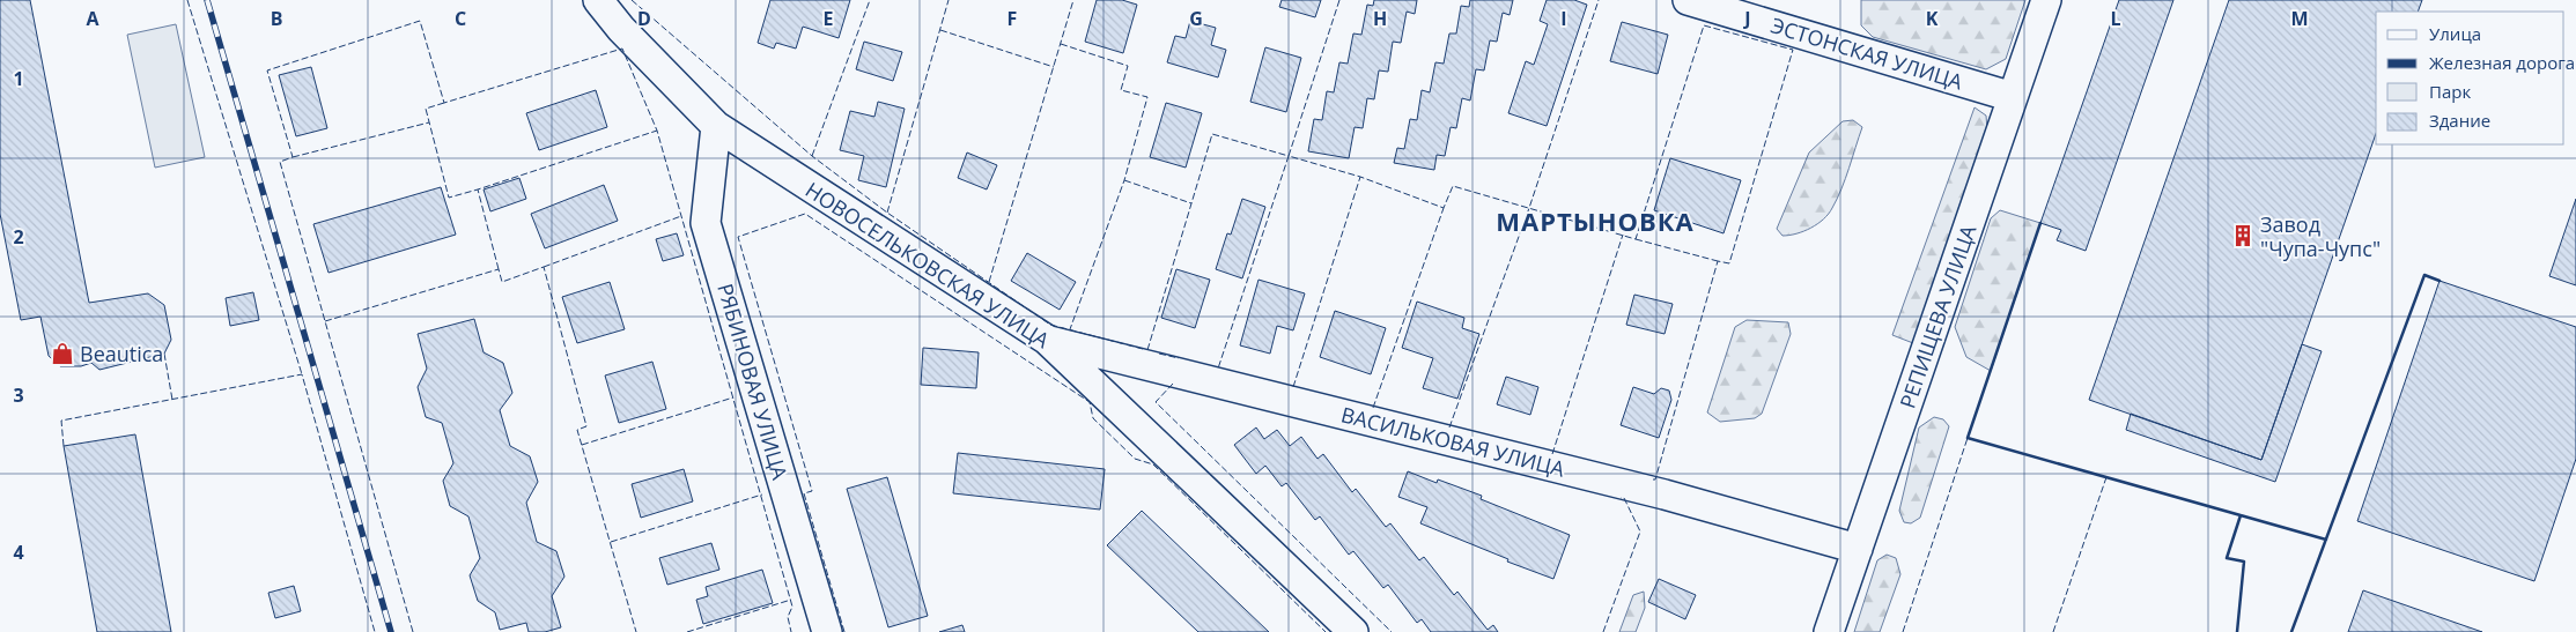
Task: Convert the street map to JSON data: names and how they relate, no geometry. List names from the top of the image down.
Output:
{
  "streets": {
    "street": [
      "ЭСТОНСКАЯ УЛИЦА",
      "НОВОСЕЛЬКОВСКАЯ УЛИЦА",
      "РЕПИЩЕВА УЛИЦА",
      "РЯБИНОВАЯ УЛИЦА",
      "ВАСИЛЬКОВАЯ УЛИЦА"
    ]
  },
  "crossings": [
    ["ЭСТОНСКАЯ УЛИЦА", "РЕПИЩЕВА УЛИЦА"],
    ["НОВОСЕЛЬКОВСКАЯ УЛИЦА", "РЯБИНОВАЯ УЛИЦА"],
    ["НОВОСЕЛЬКОВСКАЯ УЛИЦА", "ВАСИЛЬКОВАЯ УЛИЦА"],
    ["РЕПИЩЕВА УЛИЦА", "ВАСИЛЬКОВАЯ УЛИЦА"]
  ],
  "districts": ["МАРТЫНОВКА"],
  "places": {
    "building": ["Завод \"Чупа-Чупс\""],
    "shop": ["Beautica"]
  },
  "legend": [
    "Улица",
    "Железная дорога",
    "Парк",
    "Здание"
  ],
  "grid": {
    "columns": [
      "A",
      "B",
      "C",
      "D",
      "E",
      "F",
      "G",
      "H",
      "I",
      "J",
      "K",
      "L",
      "M"
    ],
    "rows": [
      "1",
      "2",
      "3",
      "4"
    ]
  }
}
